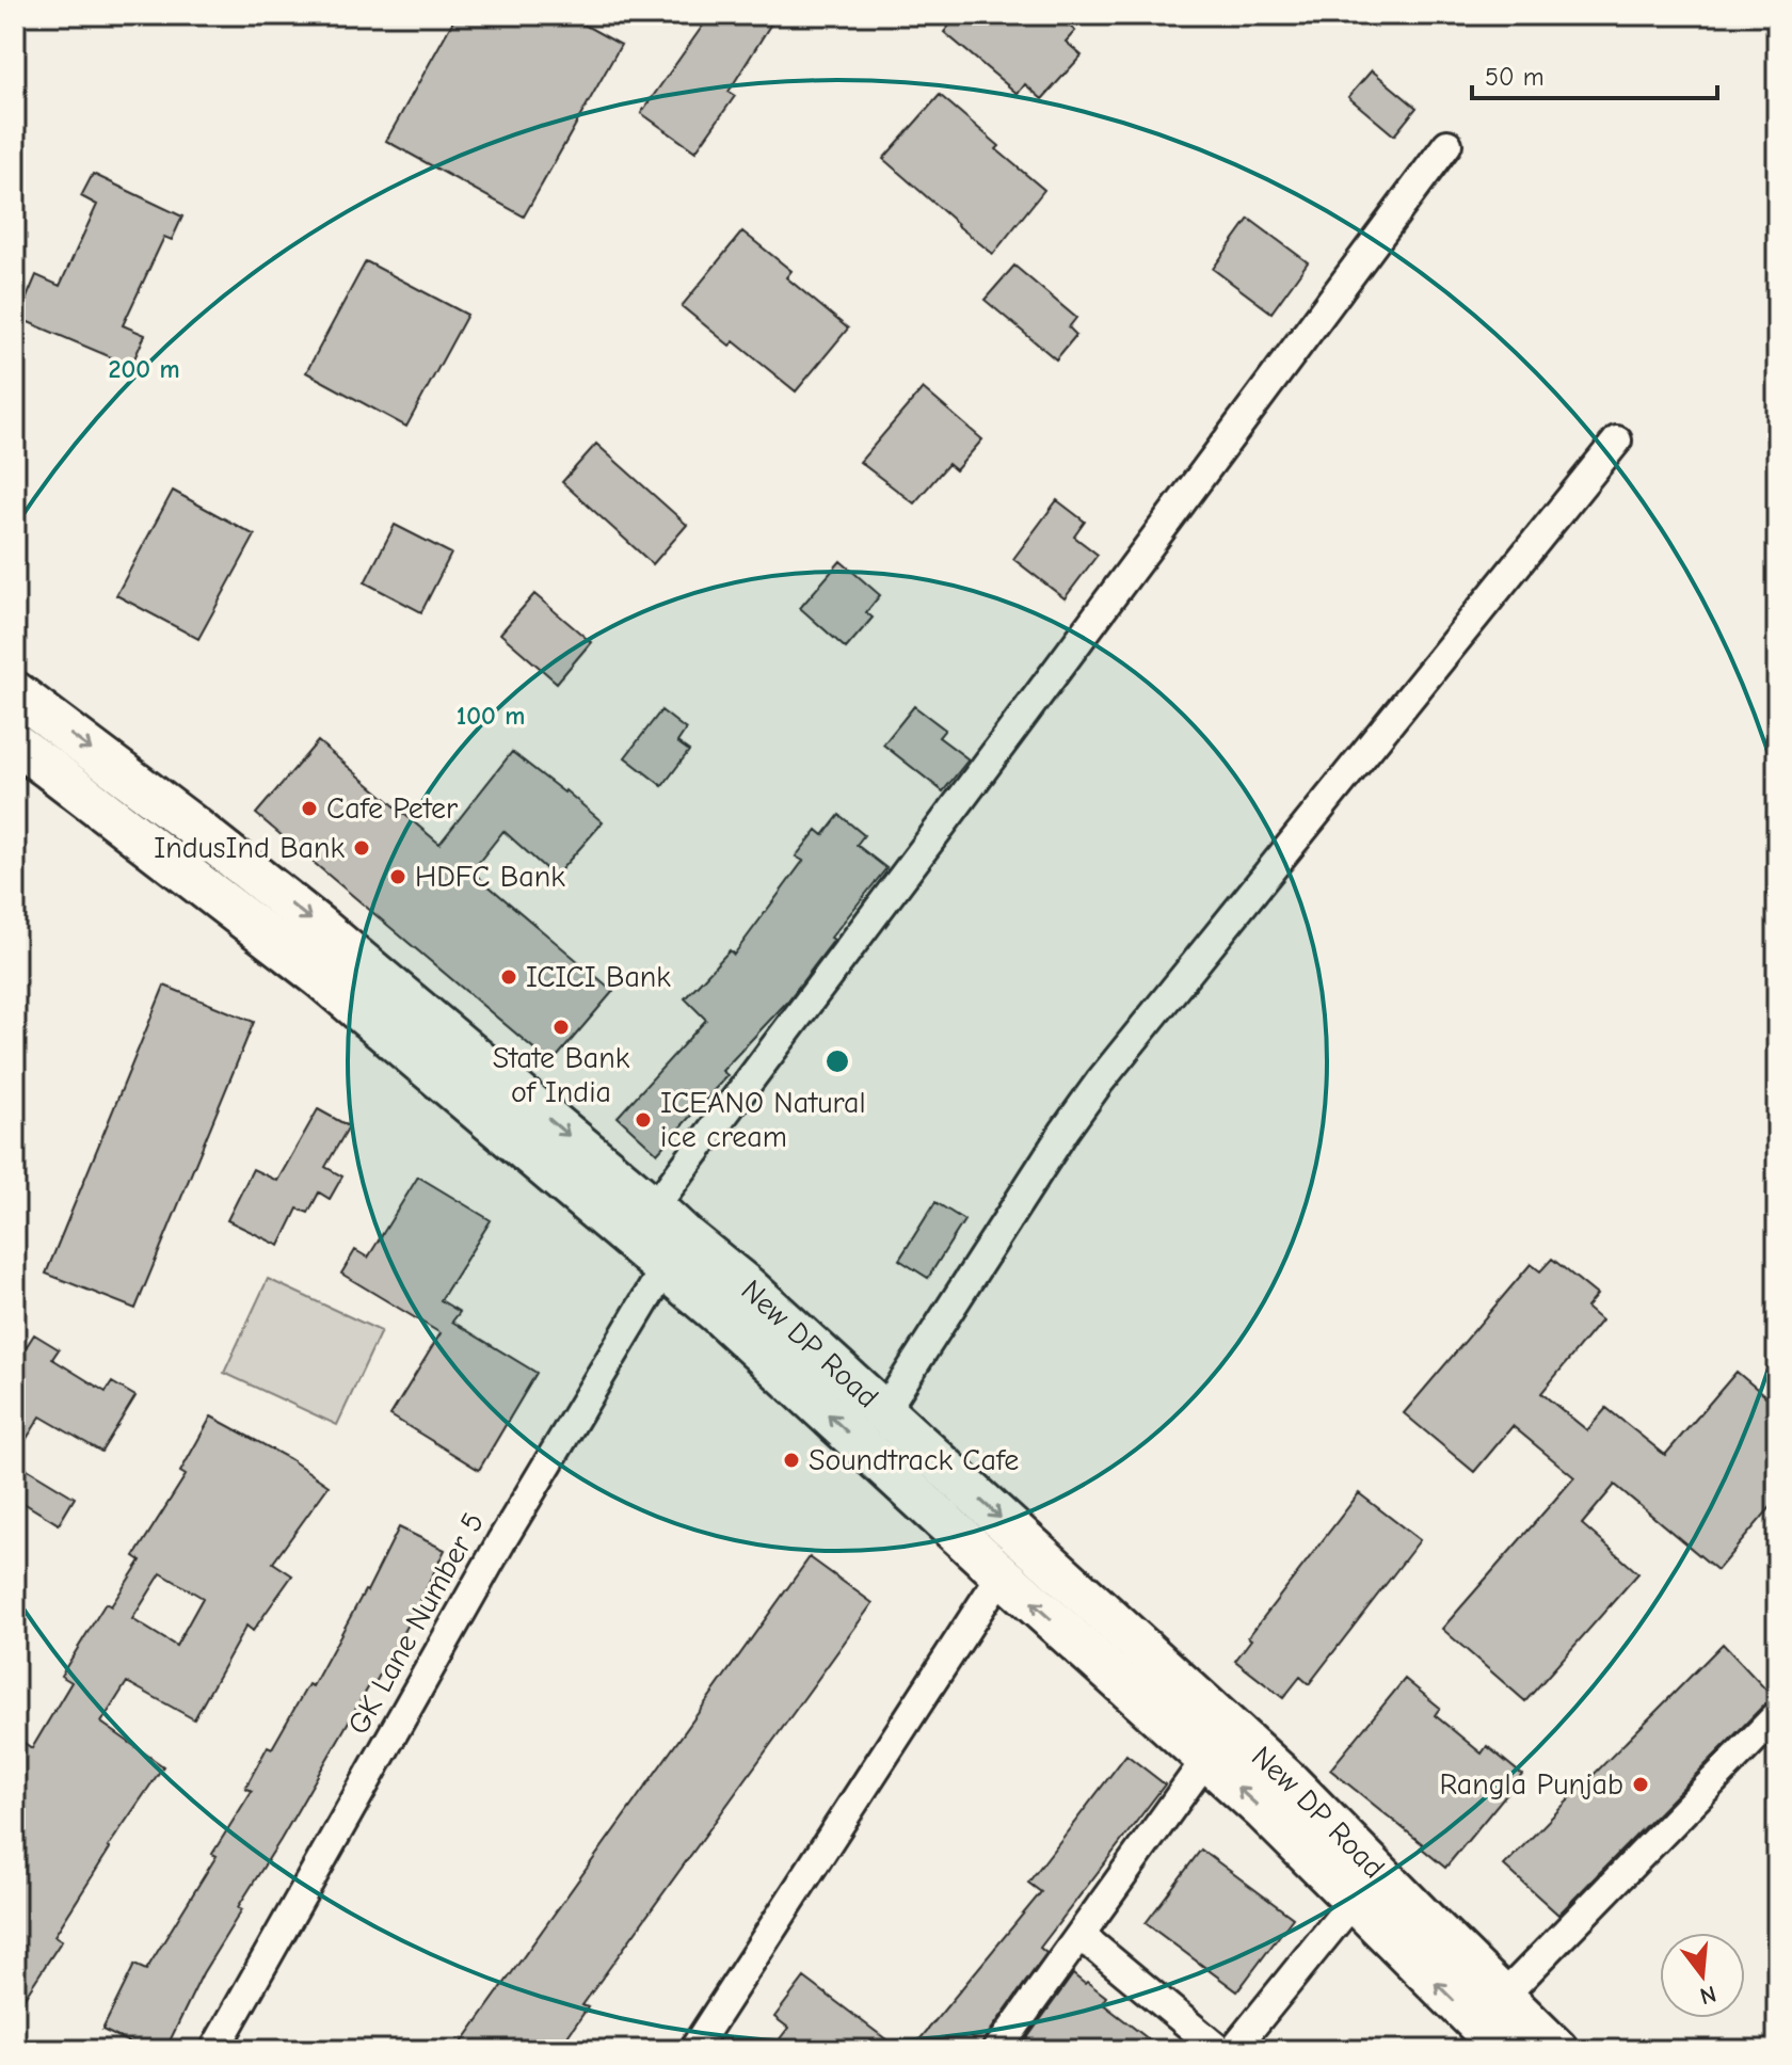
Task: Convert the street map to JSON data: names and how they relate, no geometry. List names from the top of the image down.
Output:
{
  "streets": {
    "main road": ["New DP Road"],
    "street": ["GK Lane Number 5"]
  },
  "crossings": [
    ["New DP Road", "GK Lane Number 5"]
  ],
  "places": [
    "Cafe Peter",
    "IndusInd Bank",
    "HDFC Bank",
    "ICICI Bank",
    "State Bank of India",
    "ICEANO Natural ice cream",
    "Soundtrack Cafe",
    "Rangla Punjab"
  ],
  "scale_bar": "50 m",
  "north": "bottom",
  "rings": ["200 m", "100 m"]
}
